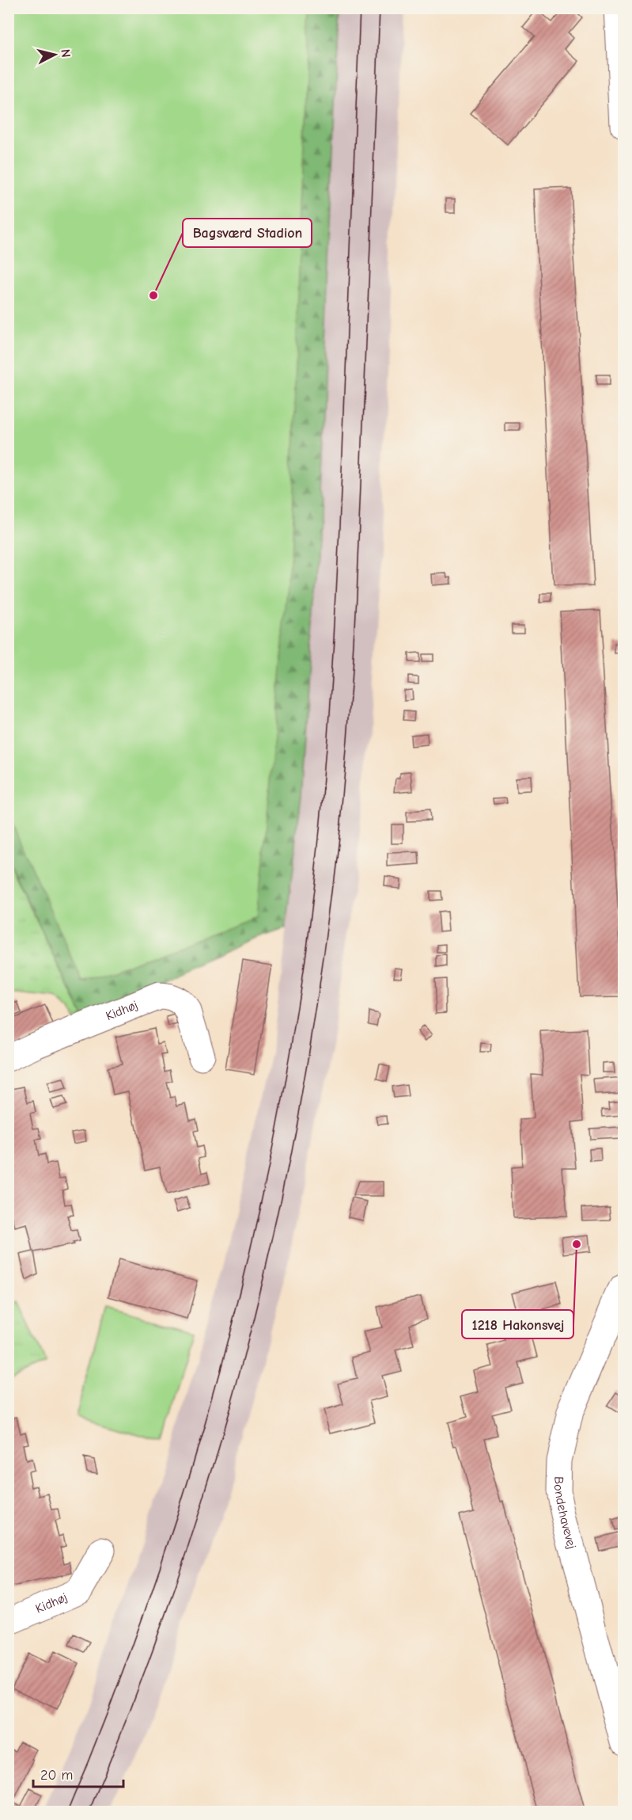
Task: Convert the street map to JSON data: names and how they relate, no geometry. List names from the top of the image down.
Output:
{
  "streets": {
    "street": ["Kidhøj", "Bondehavevej"]
  },
  "places": ["Bagsværd Stadion", "1218 Hakonsvej"],
  "scale_bar": "20 m",
  "north": "right"
}
